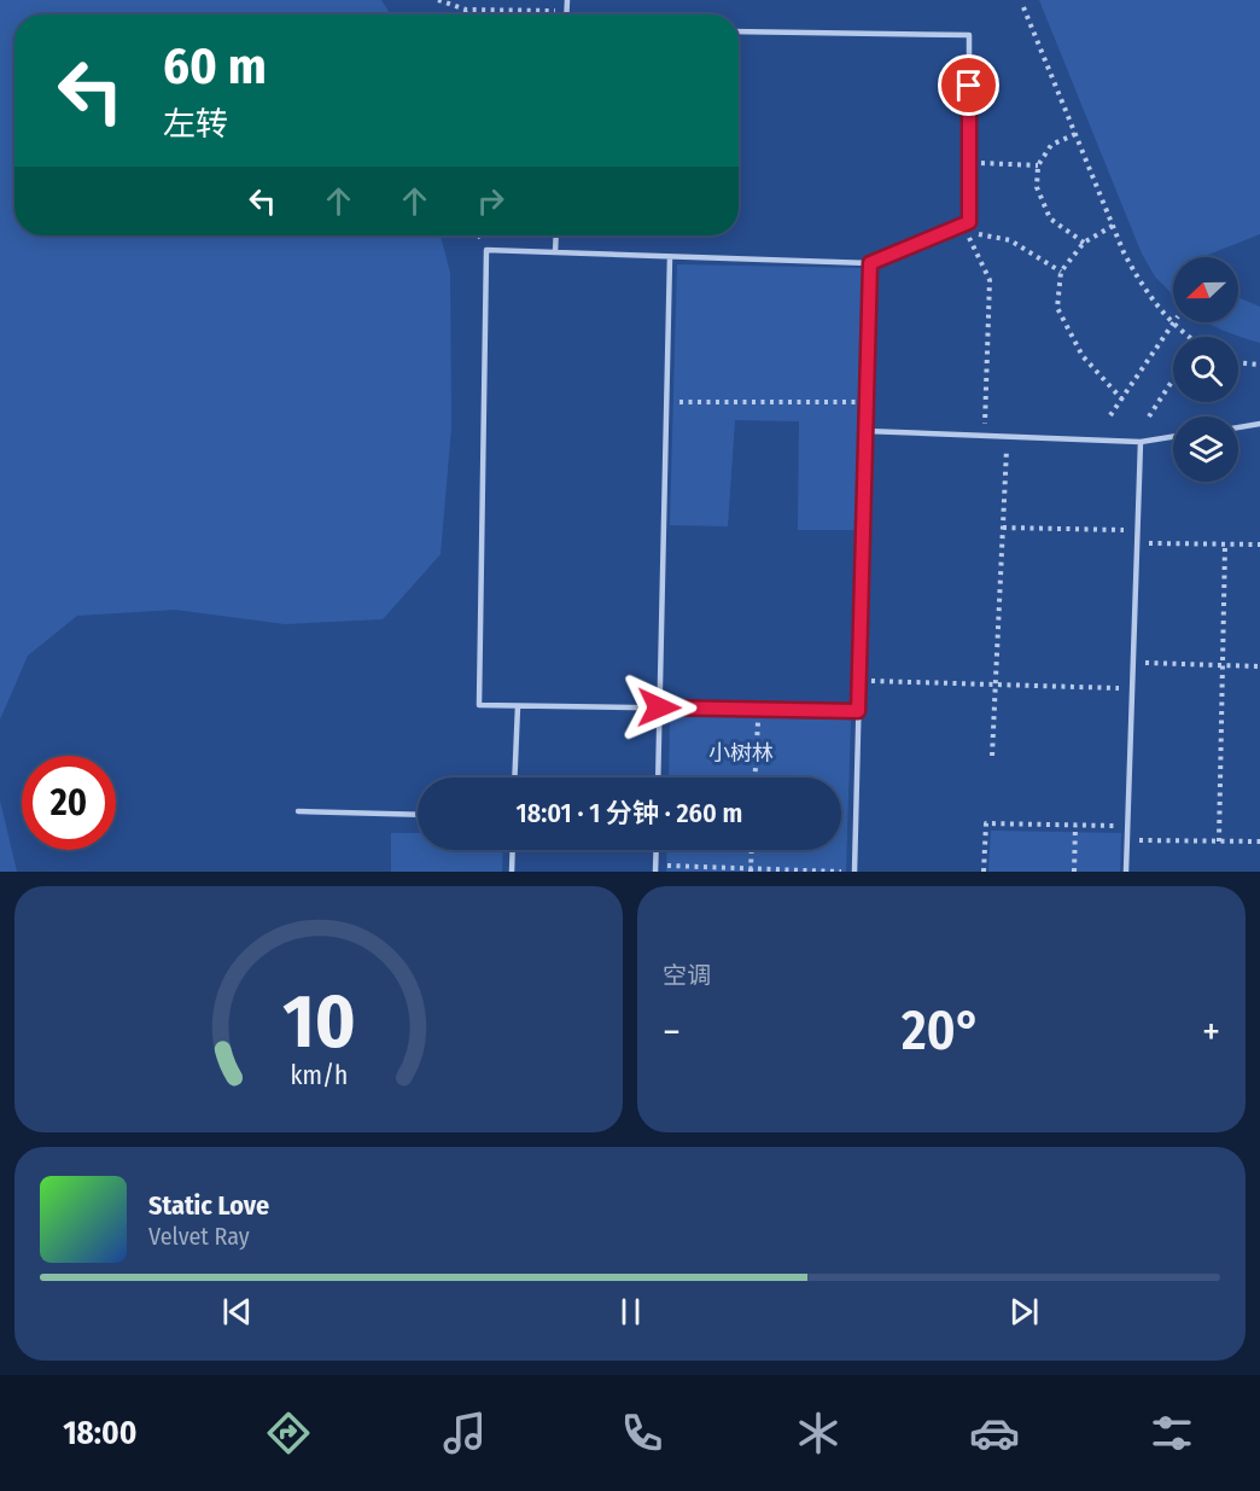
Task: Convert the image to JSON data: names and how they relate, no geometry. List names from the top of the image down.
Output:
{
  "parks": ["小树林"],
  "north": "left",
  "page": {
    "turn": ["60 m", "左转"],
    "limit": "20",
    "trip": "18:01 · 1 分钟 · 260 m",
    "tile": "空调",
    "heat": ["−", "20°", "+"],
    "song": ["Static Love", "Velvet Ray"],
    "tabs": "18:00",
    "gauge": ["10", "km/h"]
  }
}
